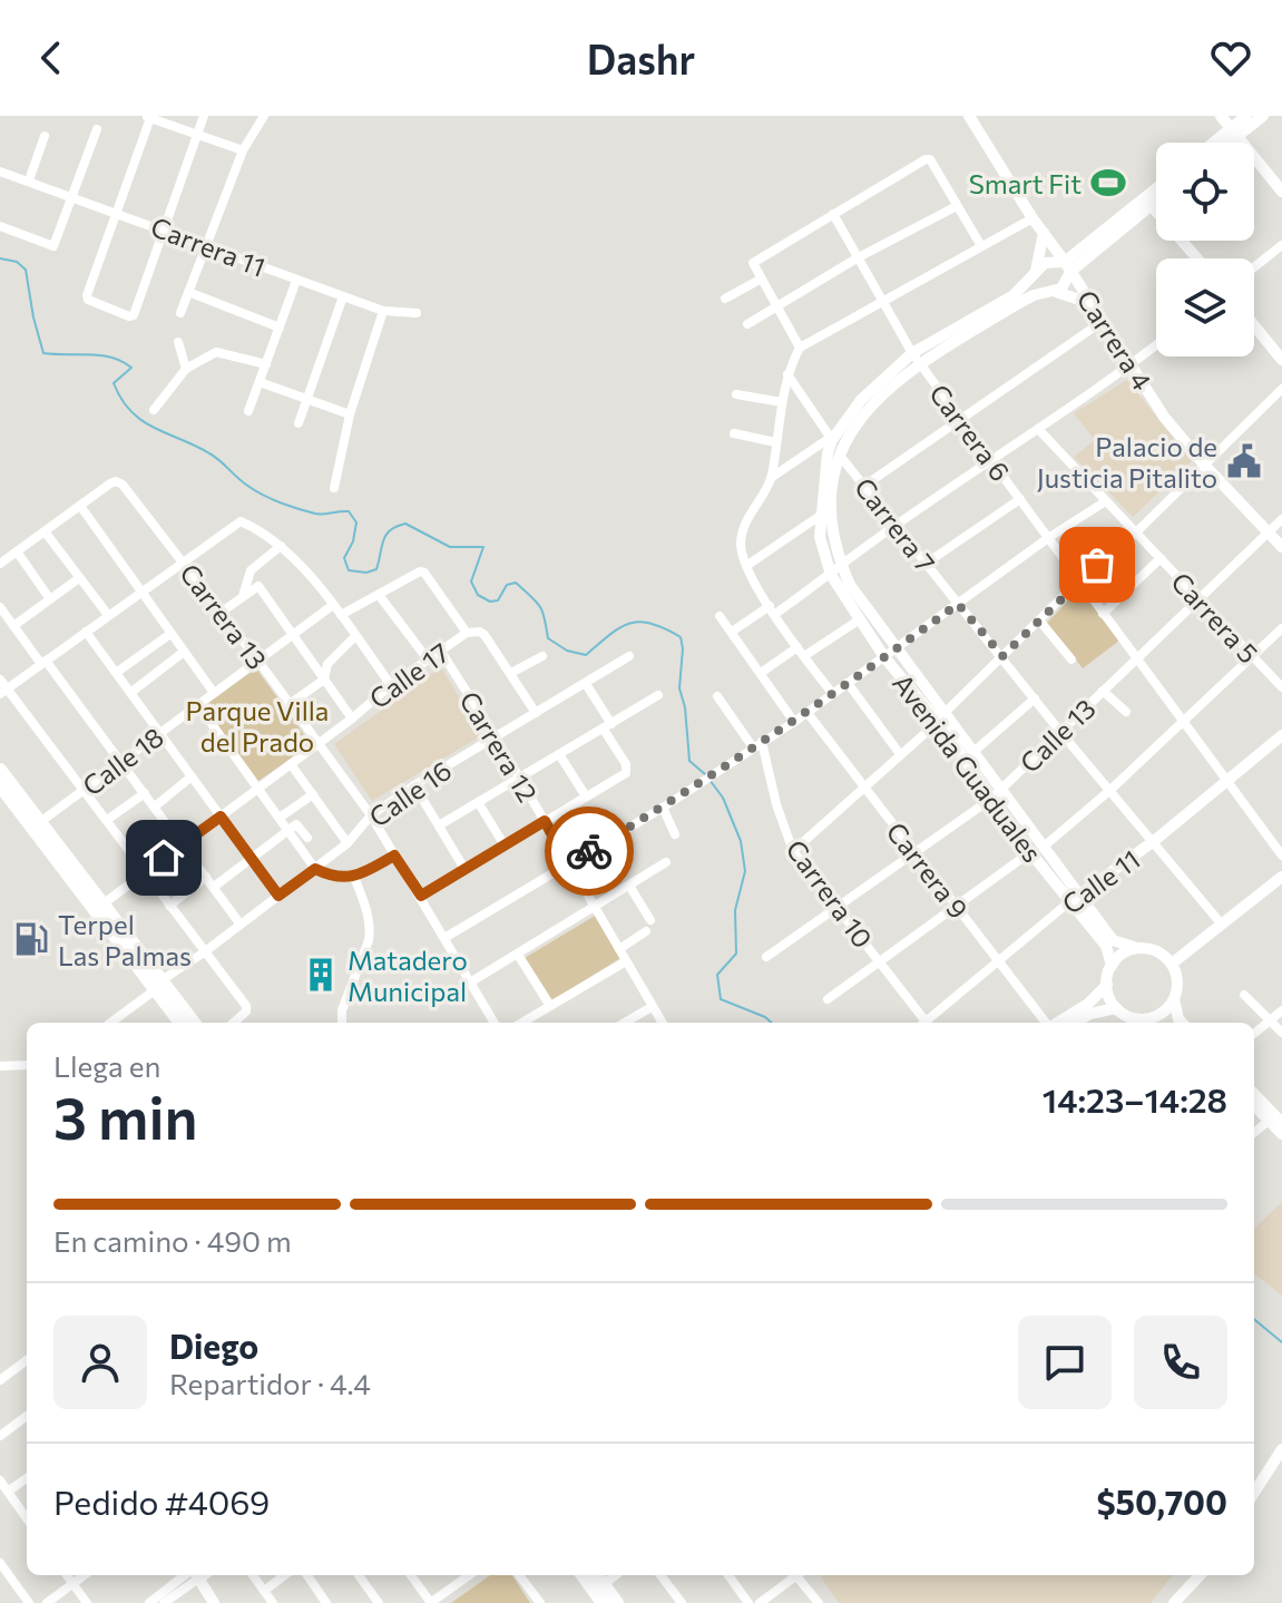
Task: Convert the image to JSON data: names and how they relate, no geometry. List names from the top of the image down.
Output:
{
  "streets": {
    "main road": ["Carrera 4", "Avenida Guaduales", "Calle 11"],
    "street": [
      "Carrera 11",
      "Carrera 6",
      "Carrera 7",
      "Carrera 13",
      "Carrera 5",
      "Calle 17",
      "Calle 13",
      "Carrera 12",
      "Calle 18",
      "Calle 16",
      "Carrera 9",
      "Carrera 10"
    ]
  },
  "crossings": [
    ["Carrera 4", "Calle 13"],
    ["Carrera 4", "Avenida Guaduales"],
    ["Carrera 6", "Calle 13"],
    ["Carrera 6", "Avenida Guaduales"],
    ["Carrera 6", "Calle 11"],
    ["Carrera 7", "Calle 13"],
    ["Carrera 7", "Avenida Guaduales"],
    ["Carrera 7", "Calle 11"],
    ["Carrera 13", "Calle 17"],
    ["Carrera 13", "Calle 18"],
    ["Carrera 13", "Calle 16"],
    ["Carrera 5", "Calle 13"],
    ["Calle 17", "Carrera 12"],
    ["Calle 13", "Avenida Guaduales"],
    ["Calle 13", "Carrera 9"],
    ["Calle 13", "Carrera 10"],
    ["Carrera 12", "Calle 16"],
    ["Avenida Guaduales", "Calle 11"],
    ["Carrera 9", "Calle 11"]
  ],
  "parks": ["Parque Villa del Prado"],
  "places": {
    "sports": ["Smart Fit"],
    "public building": ["Palacio de Justicia Pitalito"],
    "fuel station": ["Terpel Las Palmas"],
    "building": ["Matadero Municipal"]
  },
  "page": {
    "header": "Dashr",
    "heading": ["3 min", "Llega en", "14:23–14:28"],
    "panel": [
      "Diego",
      "Repartidor · 4.4",
      "Pedido #4069",
      "$50,700"
    ],
    "bar": "En camino · 490 m"
  }
}
